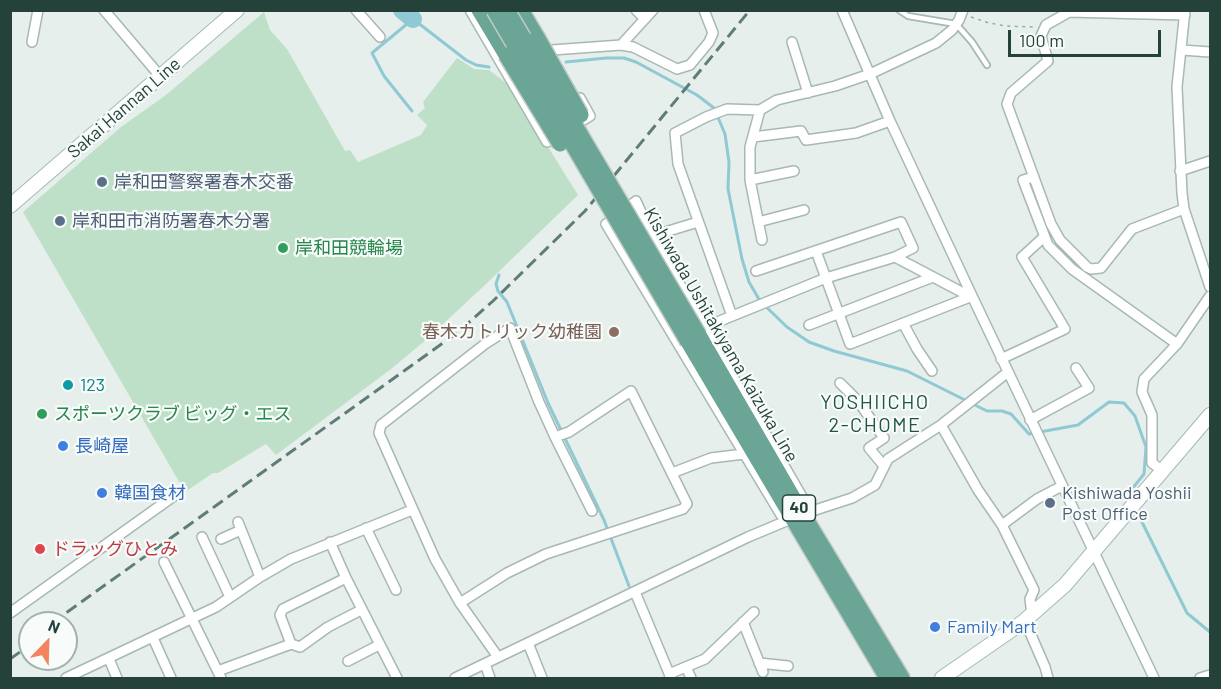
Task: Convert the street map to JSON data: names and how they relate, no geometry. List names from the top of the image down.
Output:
{
  "streets": {
    "main road": ["Kishiwada Ushitakiyama Kaizuka Line", "40"],
    "street": ["Sakai Hannan Line"]
  },
  "districts": ["YOSHIICHO 2-CHOME"],
  "places": [
    "岸和田警察署春木交番",
    "岸和田市消防署春木分署",
    "岸和田競輪場",
    "春木カトリック幼稚園",
    "123",
    "スポーツクラブ ビッグ・エス",
    "長崎屋",
    "韓国食材",
    "Kishiwada Yoshii Post Office",
    "ドラッグひとみ",
    "Family Mart"
  ],
  "scale_bar": "100 m",
  "north": "top right"
}
